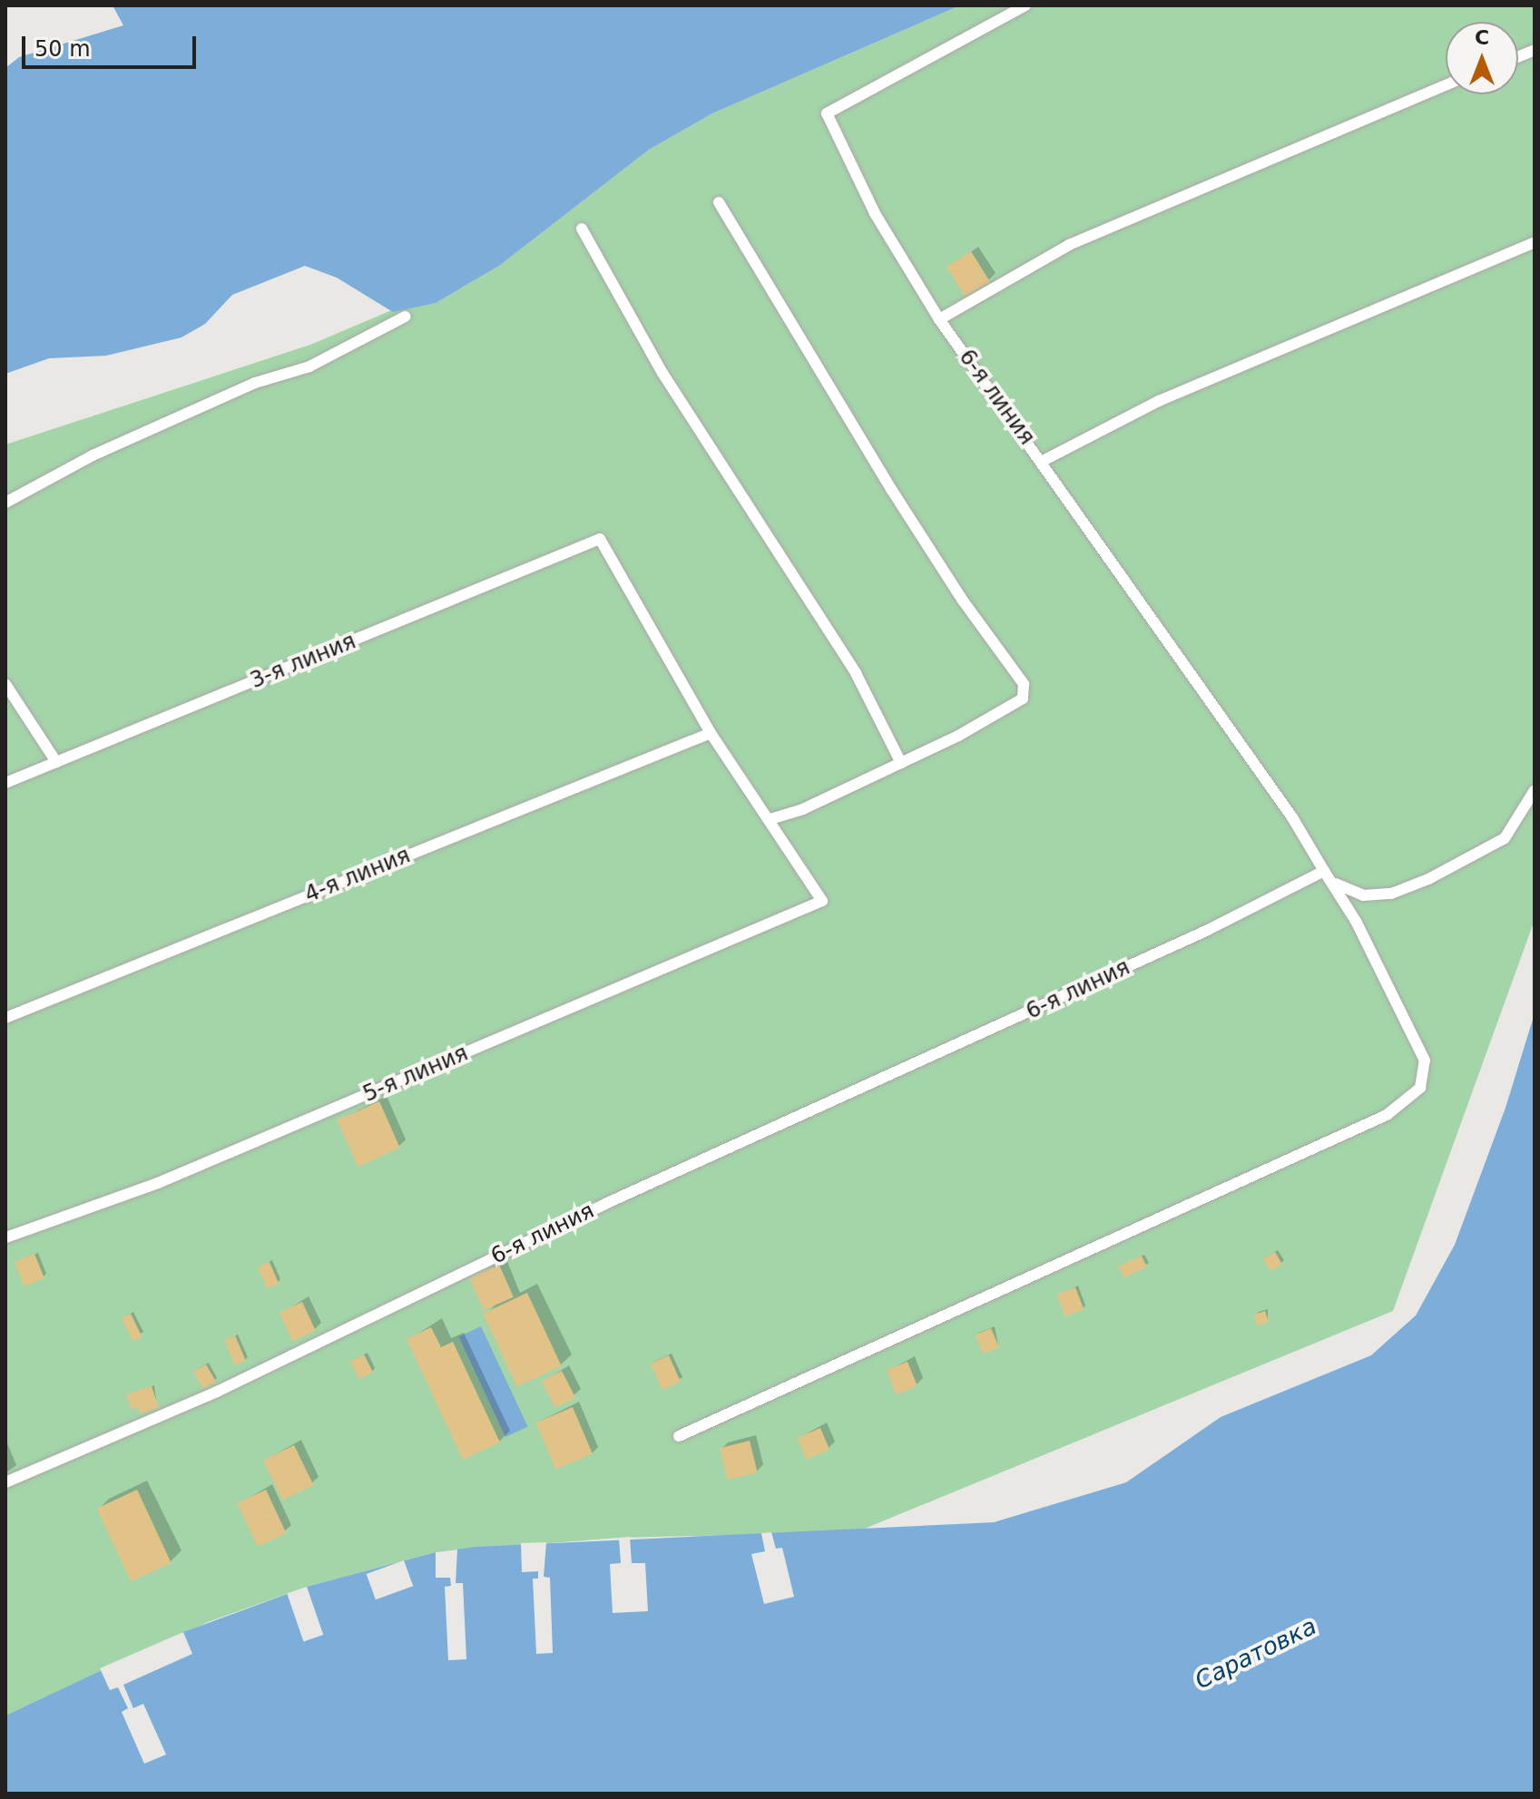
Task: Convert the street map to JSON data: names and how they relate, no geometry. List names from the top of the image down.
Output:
{
  "streets": {
    "lane": [
      "6-я линия",
      "3-я линия",
      "4-я линия",
      "5-я линия"
    ]
  },
  "crossings": [
    ["3-я линия", "4-я линия"]
  ],
  "water": ["Саратовка"],
  "scale_bar": "50 m",
  "north": "top"
}
